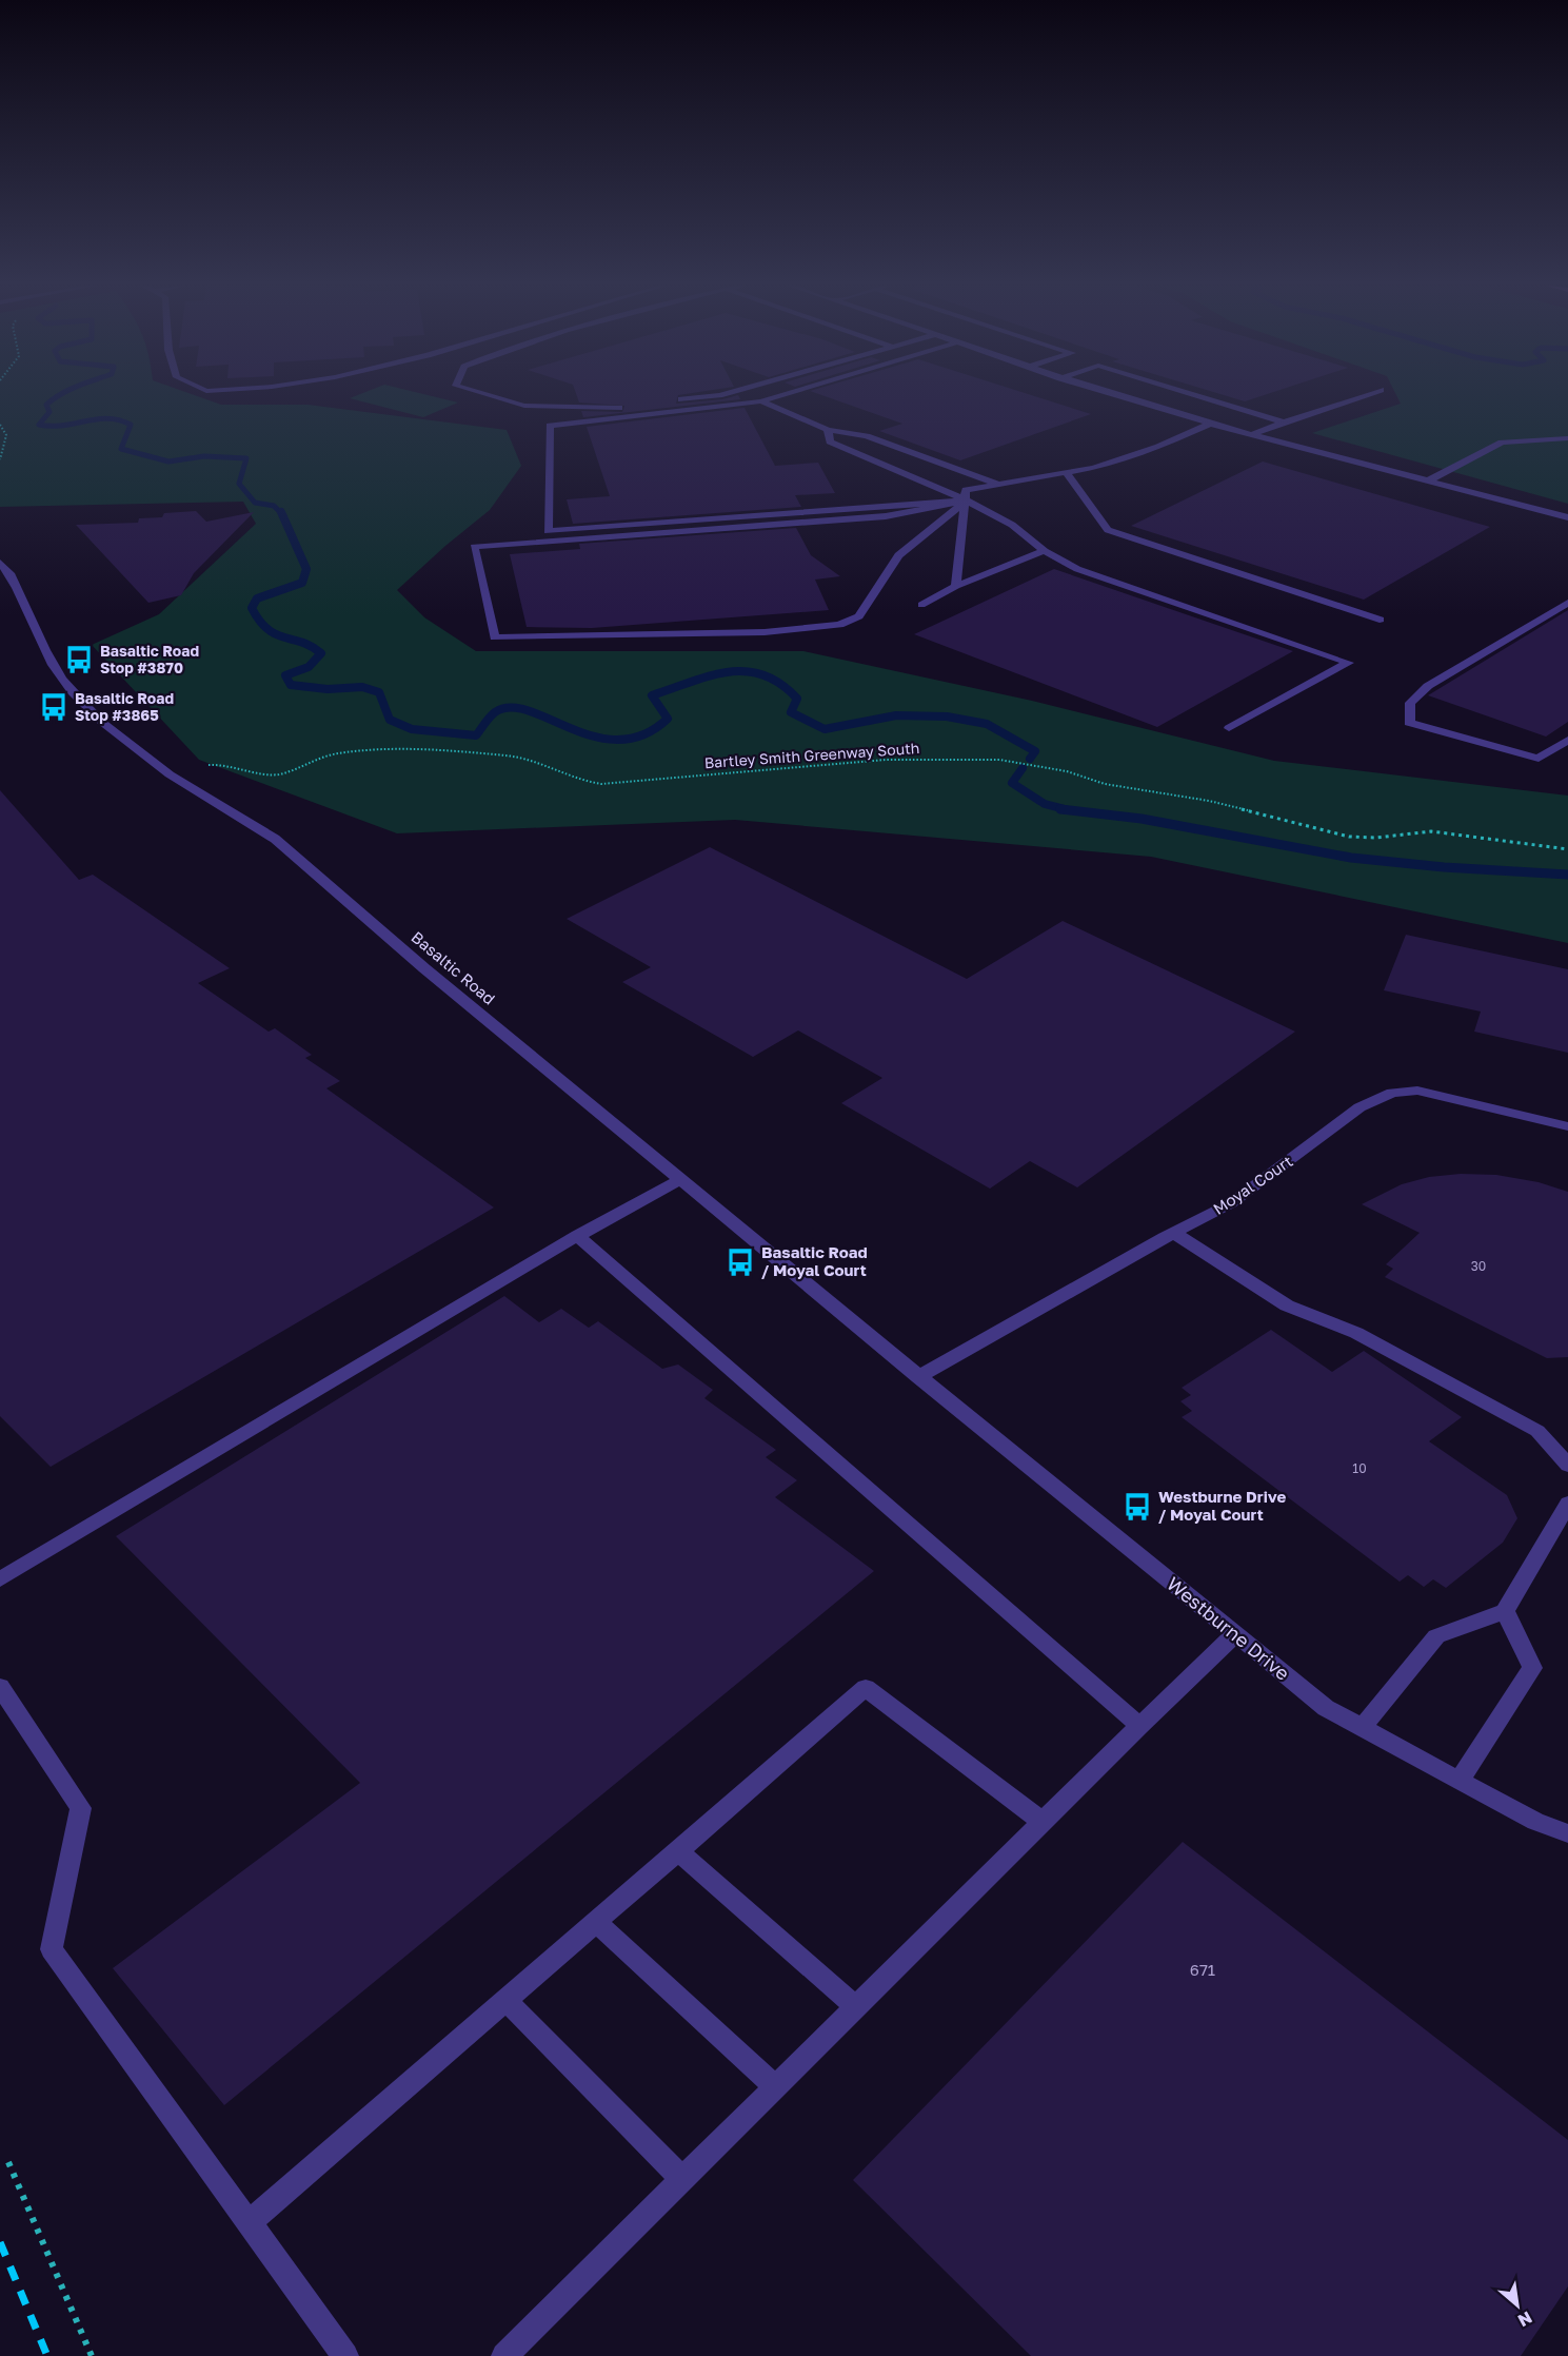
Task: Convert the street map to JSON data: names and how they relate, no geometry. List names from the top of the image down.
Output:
{
  "streets": {
    "street": ["Basaltic Road", "Moyal Court", "Westburne Drive"],
    "path": ["Bartley Smith Greenway South"]
  },
  "crossings": [
    ["Basaltic Road", "Moyal Court"],
    ["Basaltic Road", "Westburne Drive"],
    ["Moyal Court", "Westburne Drive"]
  ],
  "places": {
    "bus stop": [
      "Basaltic Road Stop #3870",
      "Basaltic Road Stop #3865",
      "Basaltic Road / Moyal Court",
      "Westburne Drive / Moyal Court"
    ]
  },
  "house_numbers": ["30", "10", "671"],
  "north": "bottom right"
}
